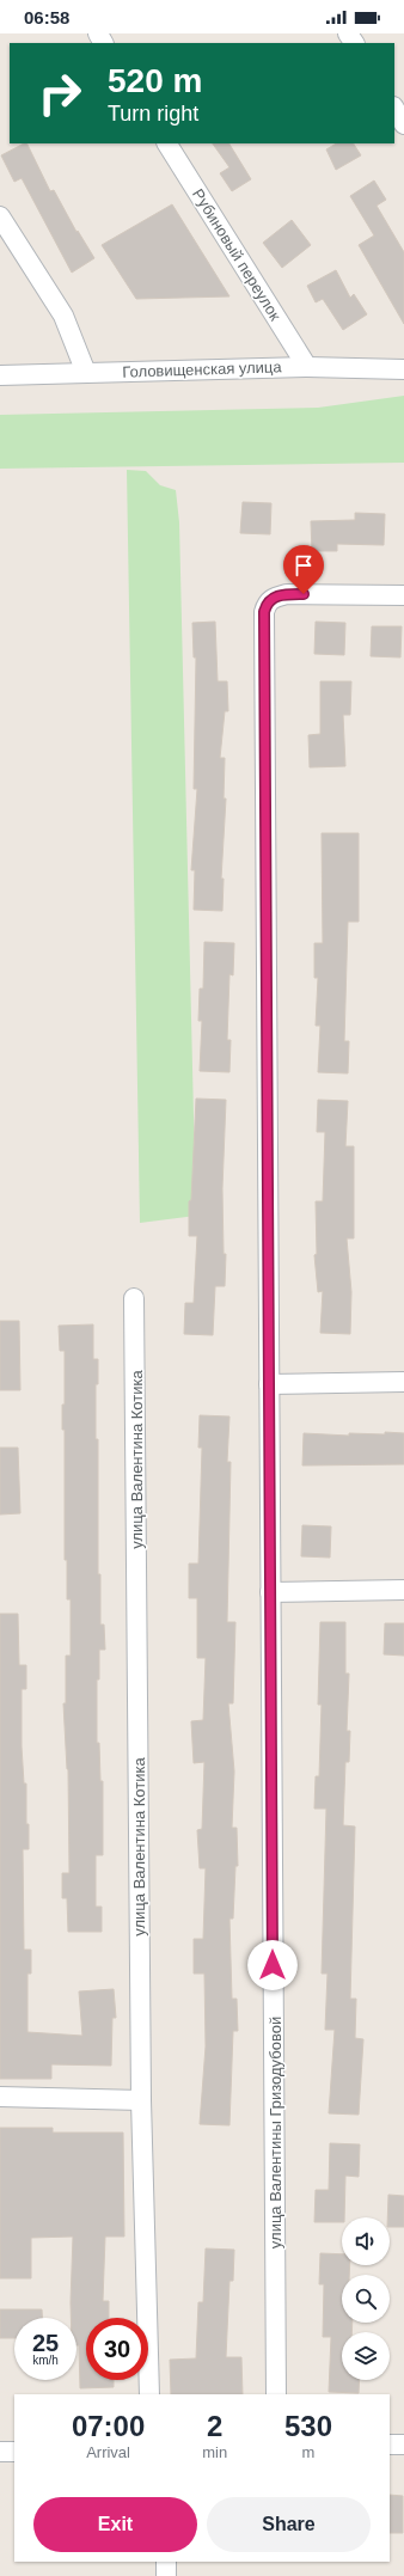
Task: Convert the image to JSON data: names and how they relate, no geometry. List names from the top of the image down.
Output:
{
  "streets": {
    "street": [
      "Рубиновый переулок",
      "Головищенская улица",
      "улица Валентина Котика",
      "улица Валентины Гризодубовой"
    ]
  },
  "crossings": [
    ["Рубиновый переулок", "Головищенская улица"]
  ],
  "page": {
    "status": "06:58",
    "turn": ["520 m", "Turn right"],
    "speed": "25 km/h",
    "limit": "30",
    "eta": [
      "07:00",
      "Arrival",
      "2",
      "min",
      "530",
      "m"
    ],
    "buttons": ["Exit", "Share"]
  }
}
